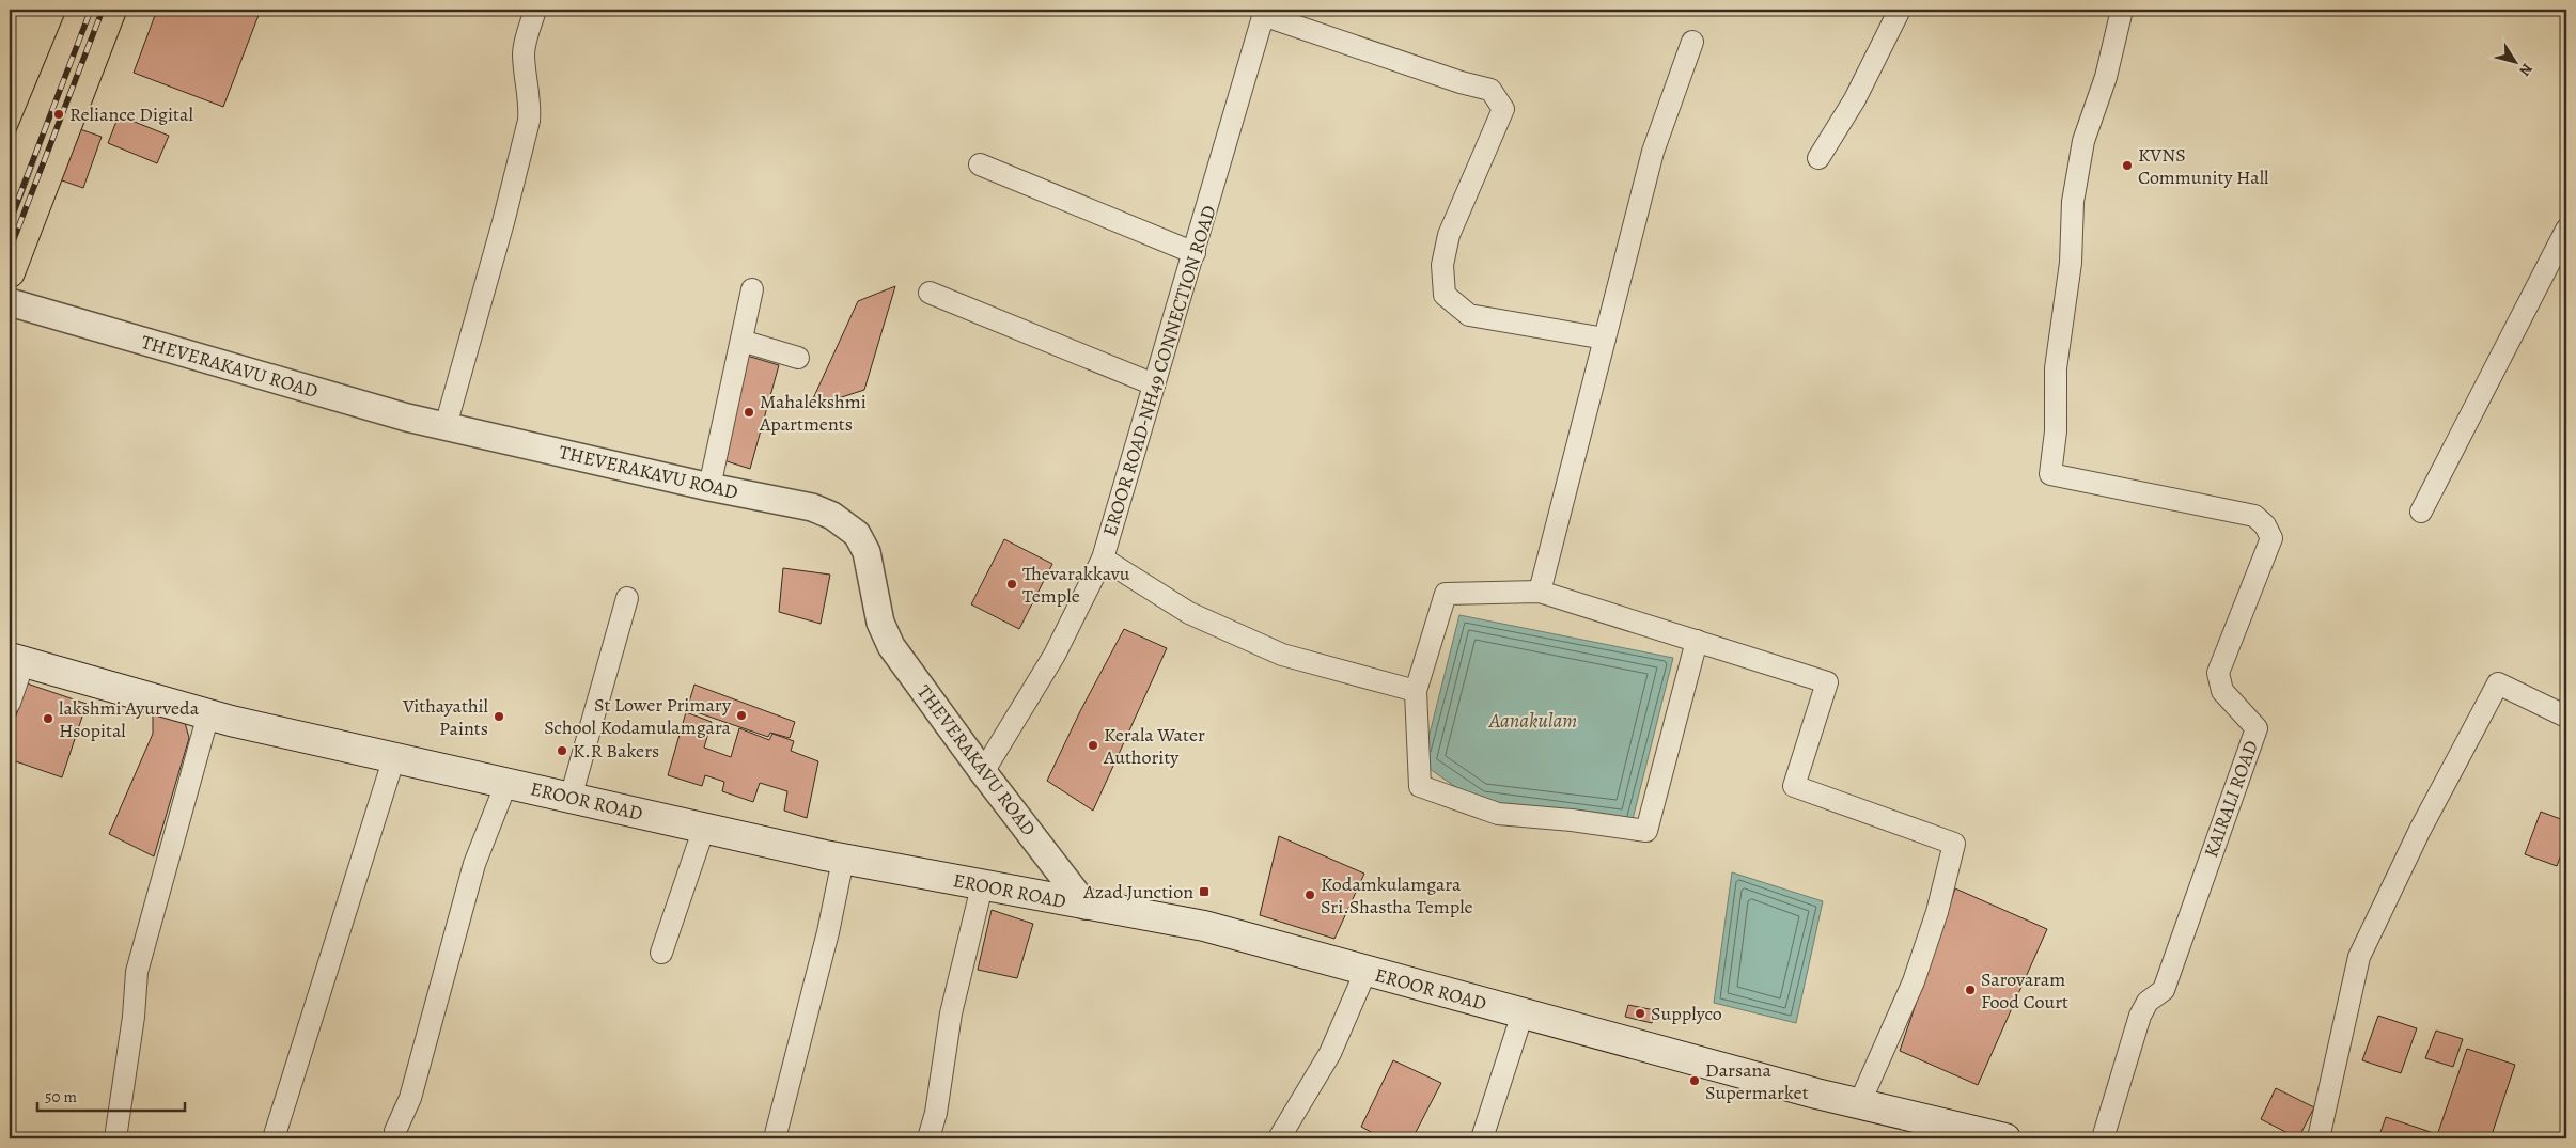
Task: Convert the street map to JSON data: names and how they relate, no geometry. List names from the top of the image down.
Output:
{
  "streets": {
    "main road": ["EROOR ROAD"],
    "street": ["THEVERAKAVU ROAD", "EROOR ROAD-NH49 CONNECTION ROAD", "KAIRALI ROAD"]
  },
  "crossings": [
    ["THEVERAKAVU ROAD", "EROOR ROAD-NH49 CONNECTION ROAD"],
    ["THEVERAKAVU ROAD", "EROOR ROAD"]
  ],
  "water": ["Aanakulam"],
  "places": {
    "other": [
      "Reliance Digital",
      "KVNS Community Hall",
      "Mahalekshmi Apartments",
      "Thevarakkavu Temple",
      "St Lower Primary School Kodamulamgara",
      "Vithayathil Paints",
      "lakshmi Ayurveda Hsopital",
      "Kerala Water Authority",
      "K.R Bakers",
      "Kodamkulamgara Sri.Shastha Temple",
      "Sarovaram Food Court",
      "Supplyco",
      "Darsana Supermarket"
    ],
    "transit": ["Azad Junction"]
  },
  "scale_bar": "50 m",
  "north": "bottom right"
}
